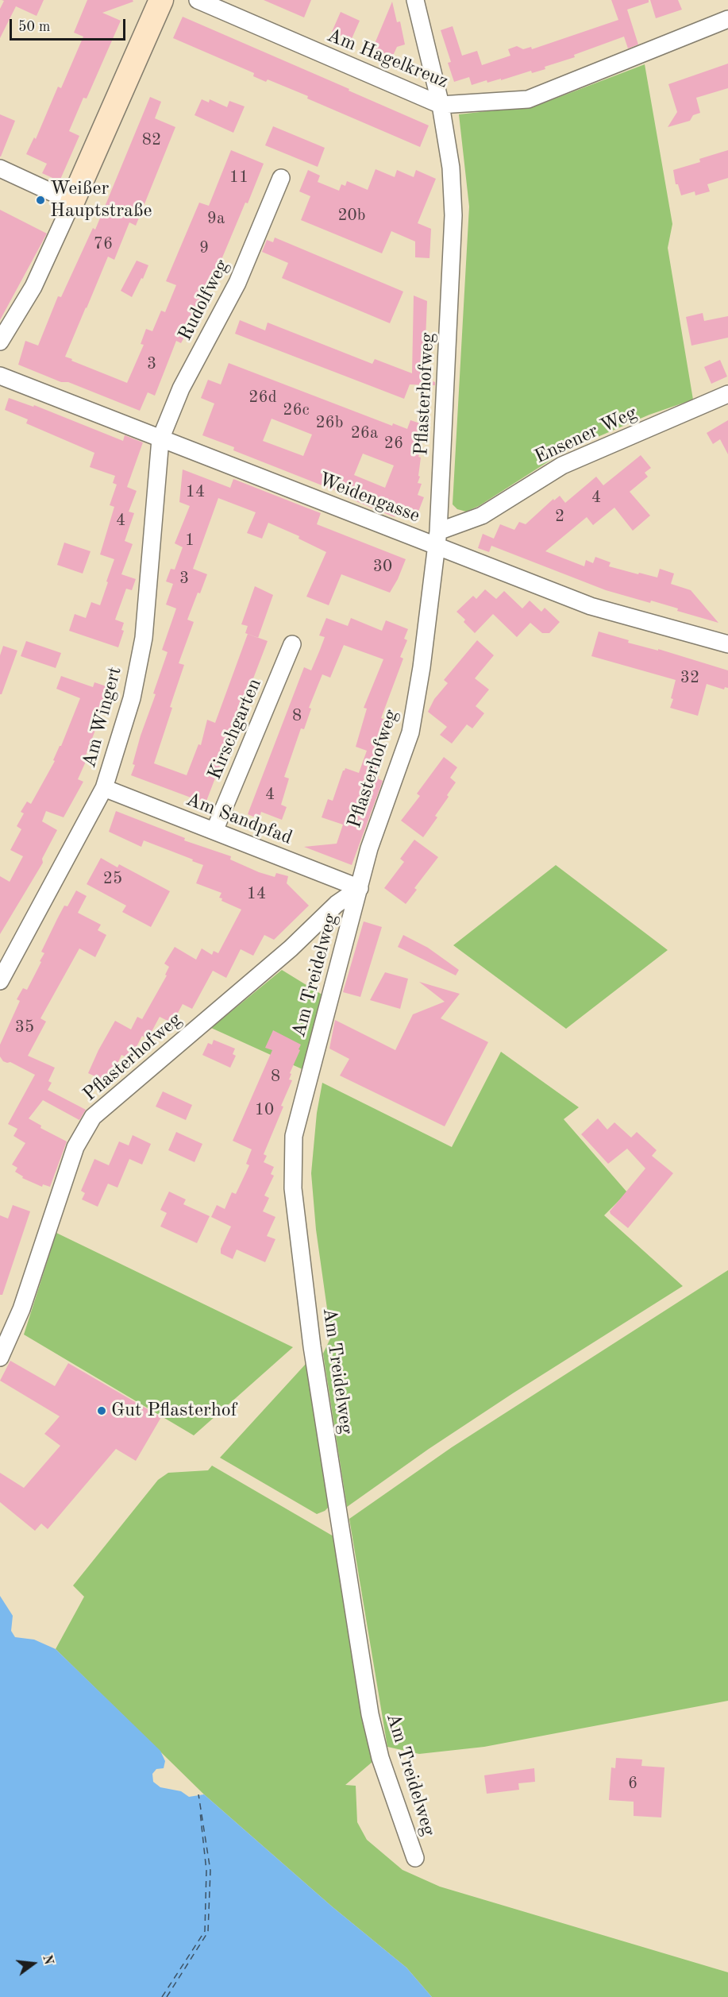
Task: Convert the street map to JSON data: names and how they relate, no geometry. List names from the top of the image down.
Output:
{
  "streets": {
    "street": [
      "Am Hagelkreuz",
      "Rudolfweg",
      "Pflasterhofweg",
      "Ensener Weg",
      "Weidengasse",
      "Am Wingert",
      "Kirschgarten",
      "Am Sandpfad",
      "Am Treidelweg"
    ]
  },
  "crossings": [
    ["Am Hagelkreuz", "Pflasterhofweg"],
    ["Rudolfweg", "Weidengasse"],
    ["Rudolfweg", "Am Wingert"],
    ["Pflasterhofweg", "Ensener Weg"],
    ["Pflasterhofweg", "Weidengasse"],
    ["Pflasterhofweg", "Am Sandpfad"],
    ["Pflasterhofweg", "Am Treidelweg"],
    ["Ensener Weg", "Weidengasse"],
    ["Weidengasse", "Am Wingert"],
    ["Am Wingert", "Am Sandpfad"],
    ["Kirschgarten", "Am Sandpfad"],
    ["Am Sandpfad", "Am Treidelweg"]
  ],
  "places": ["Weißer Hauptstraße", "Gut Pflasterhof"],
  "house_numbers": [
    "82",
    "11",
    "20b",
    "9a",
    "76",
    "9",
    "3",
    "26d",
    "26c",
    "26b",
    "26a",
    "26",
    "14",
    "4",
    "2",
    "4",
    "1",
    "30",
    "3",
    "32",
    "8",
    "4",
    "25",
    "14",
    "35",
    "8",
    "10",
    "6"
  ],
  "scale_bar": "50 m",
  "north": "right"
}
